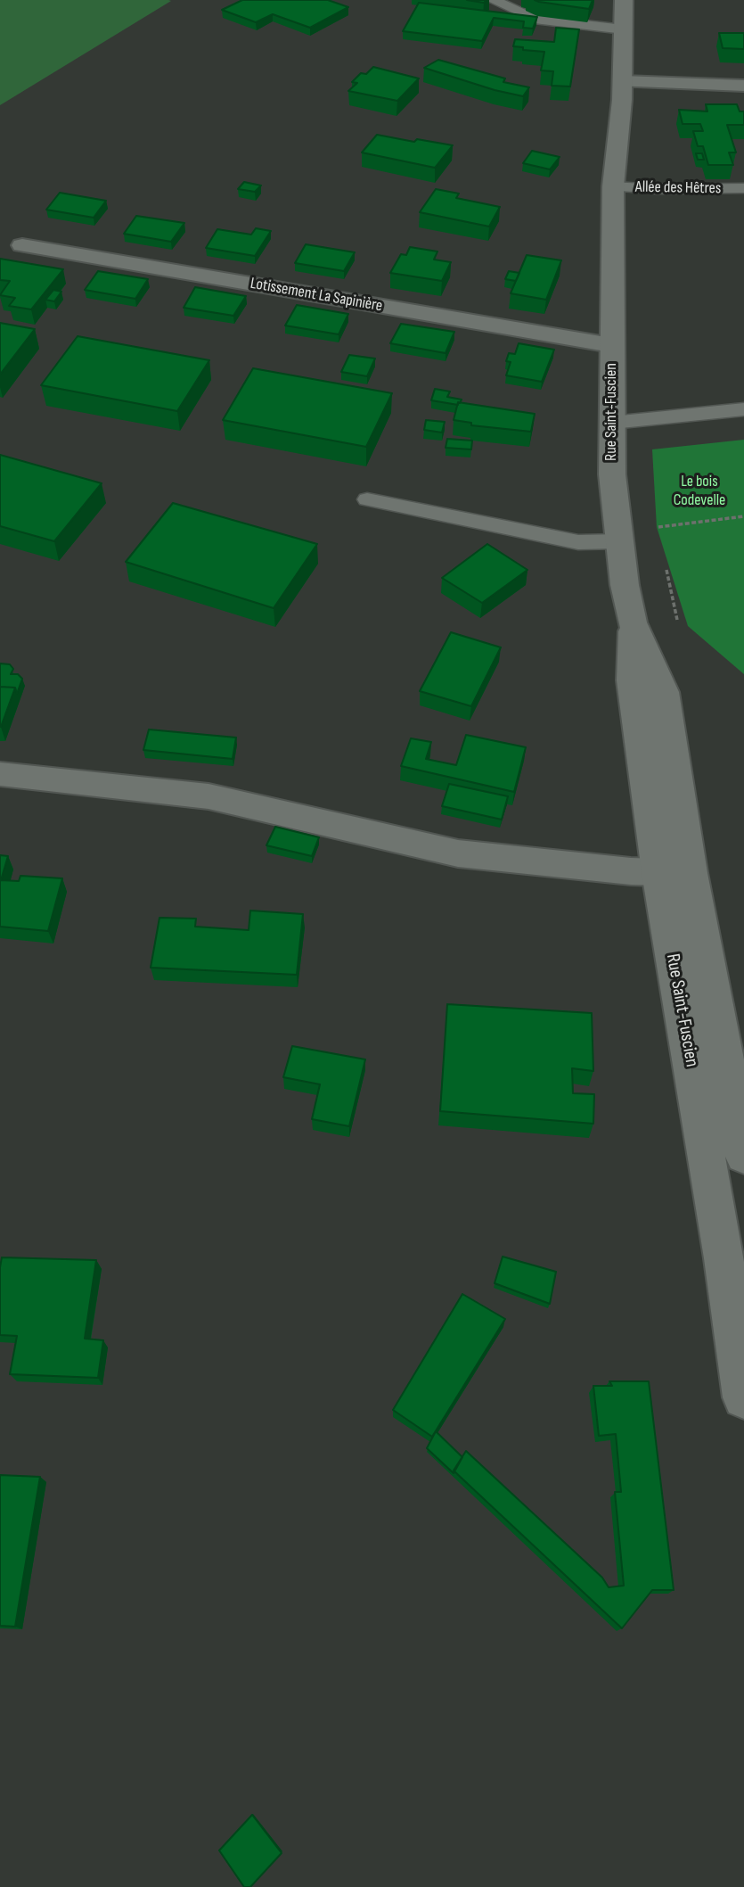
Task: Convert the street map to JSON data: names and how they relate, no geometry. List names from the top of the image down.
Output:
{
  "streets": {
    "main road": ["Lotissement La Sapinière", "Rue Saint-Fuscien"],
    "lane": ["Allée des Hêtres"]
  },
  "crossings": [
    ["Allée des Hêtres", "Rue Saint-Fuscien"],
    ["Lotissement La Sapinière", "Rue Saint-Fuscien"]
  ],
  "parks": ["Le bois Codevelle"]
}
